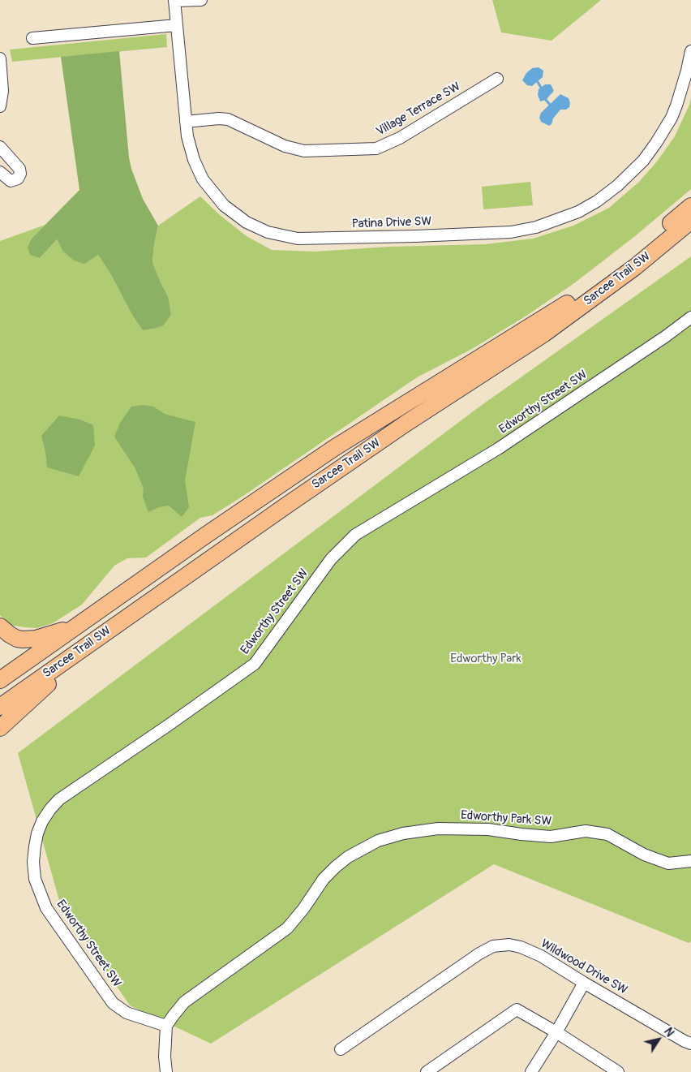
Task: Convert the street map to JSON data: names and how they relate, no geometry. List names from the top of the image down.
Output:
{
  "streets": {
    "highway": ["Sarcee Trail SW"],
    "street": [
      "Village Terrace SW",
      "Patina Drive SW",
      "Edworthy Street SW",
      "Edworthy Park SW",
      "Wildwood Drive SW"
    ]
  },
  "crossings": [
    ["Village Terrace SW", "Patina Drive SW"],
    ["Edworthy Street SW", "Edworthy Park SW"]
  ],
  "parks": ["Edworthy Park"],
  "north": "top right"
}
